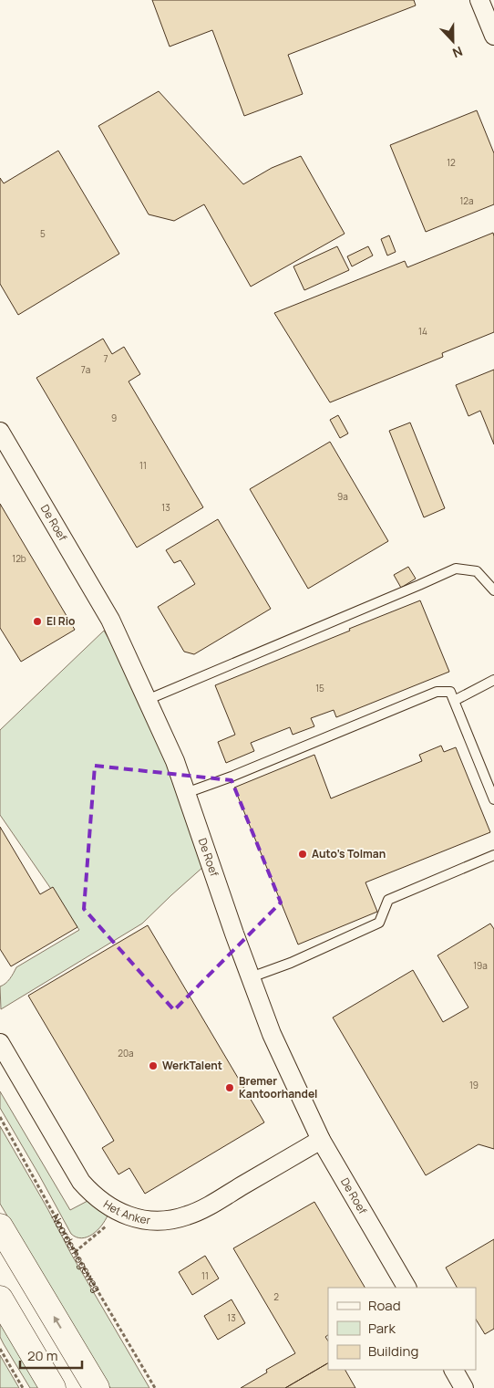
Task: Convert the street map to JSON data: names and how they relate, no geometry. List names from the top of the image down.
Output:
{
  "streets": {
    "street": ["De Roef", "Het Anker"],
    "path": ["Noorderhogeweg"]
  },
  "crossings": [
    ["De Roef", "Het Anker"]
  ],
  "places": [
    "El Rio",
    "Auto's Tolman",
    "WerkTalent",
    "Bremer Kantoorhandel"
  ],
  "house_numbers": [
    "12",
    "12a",
    "5",
    "14",
    "7",
    "7a",
    "9",
    "11",
    "9a",
    "13",
    "12b",
    "15",
    "19a",
    "20a",
    "19",
    "11",
    "2",
    "13"
  ],
  "legend": ["Road", "Park", "Building"],
  "scale_bar": "20 m",
  "north": "bottom"
}
